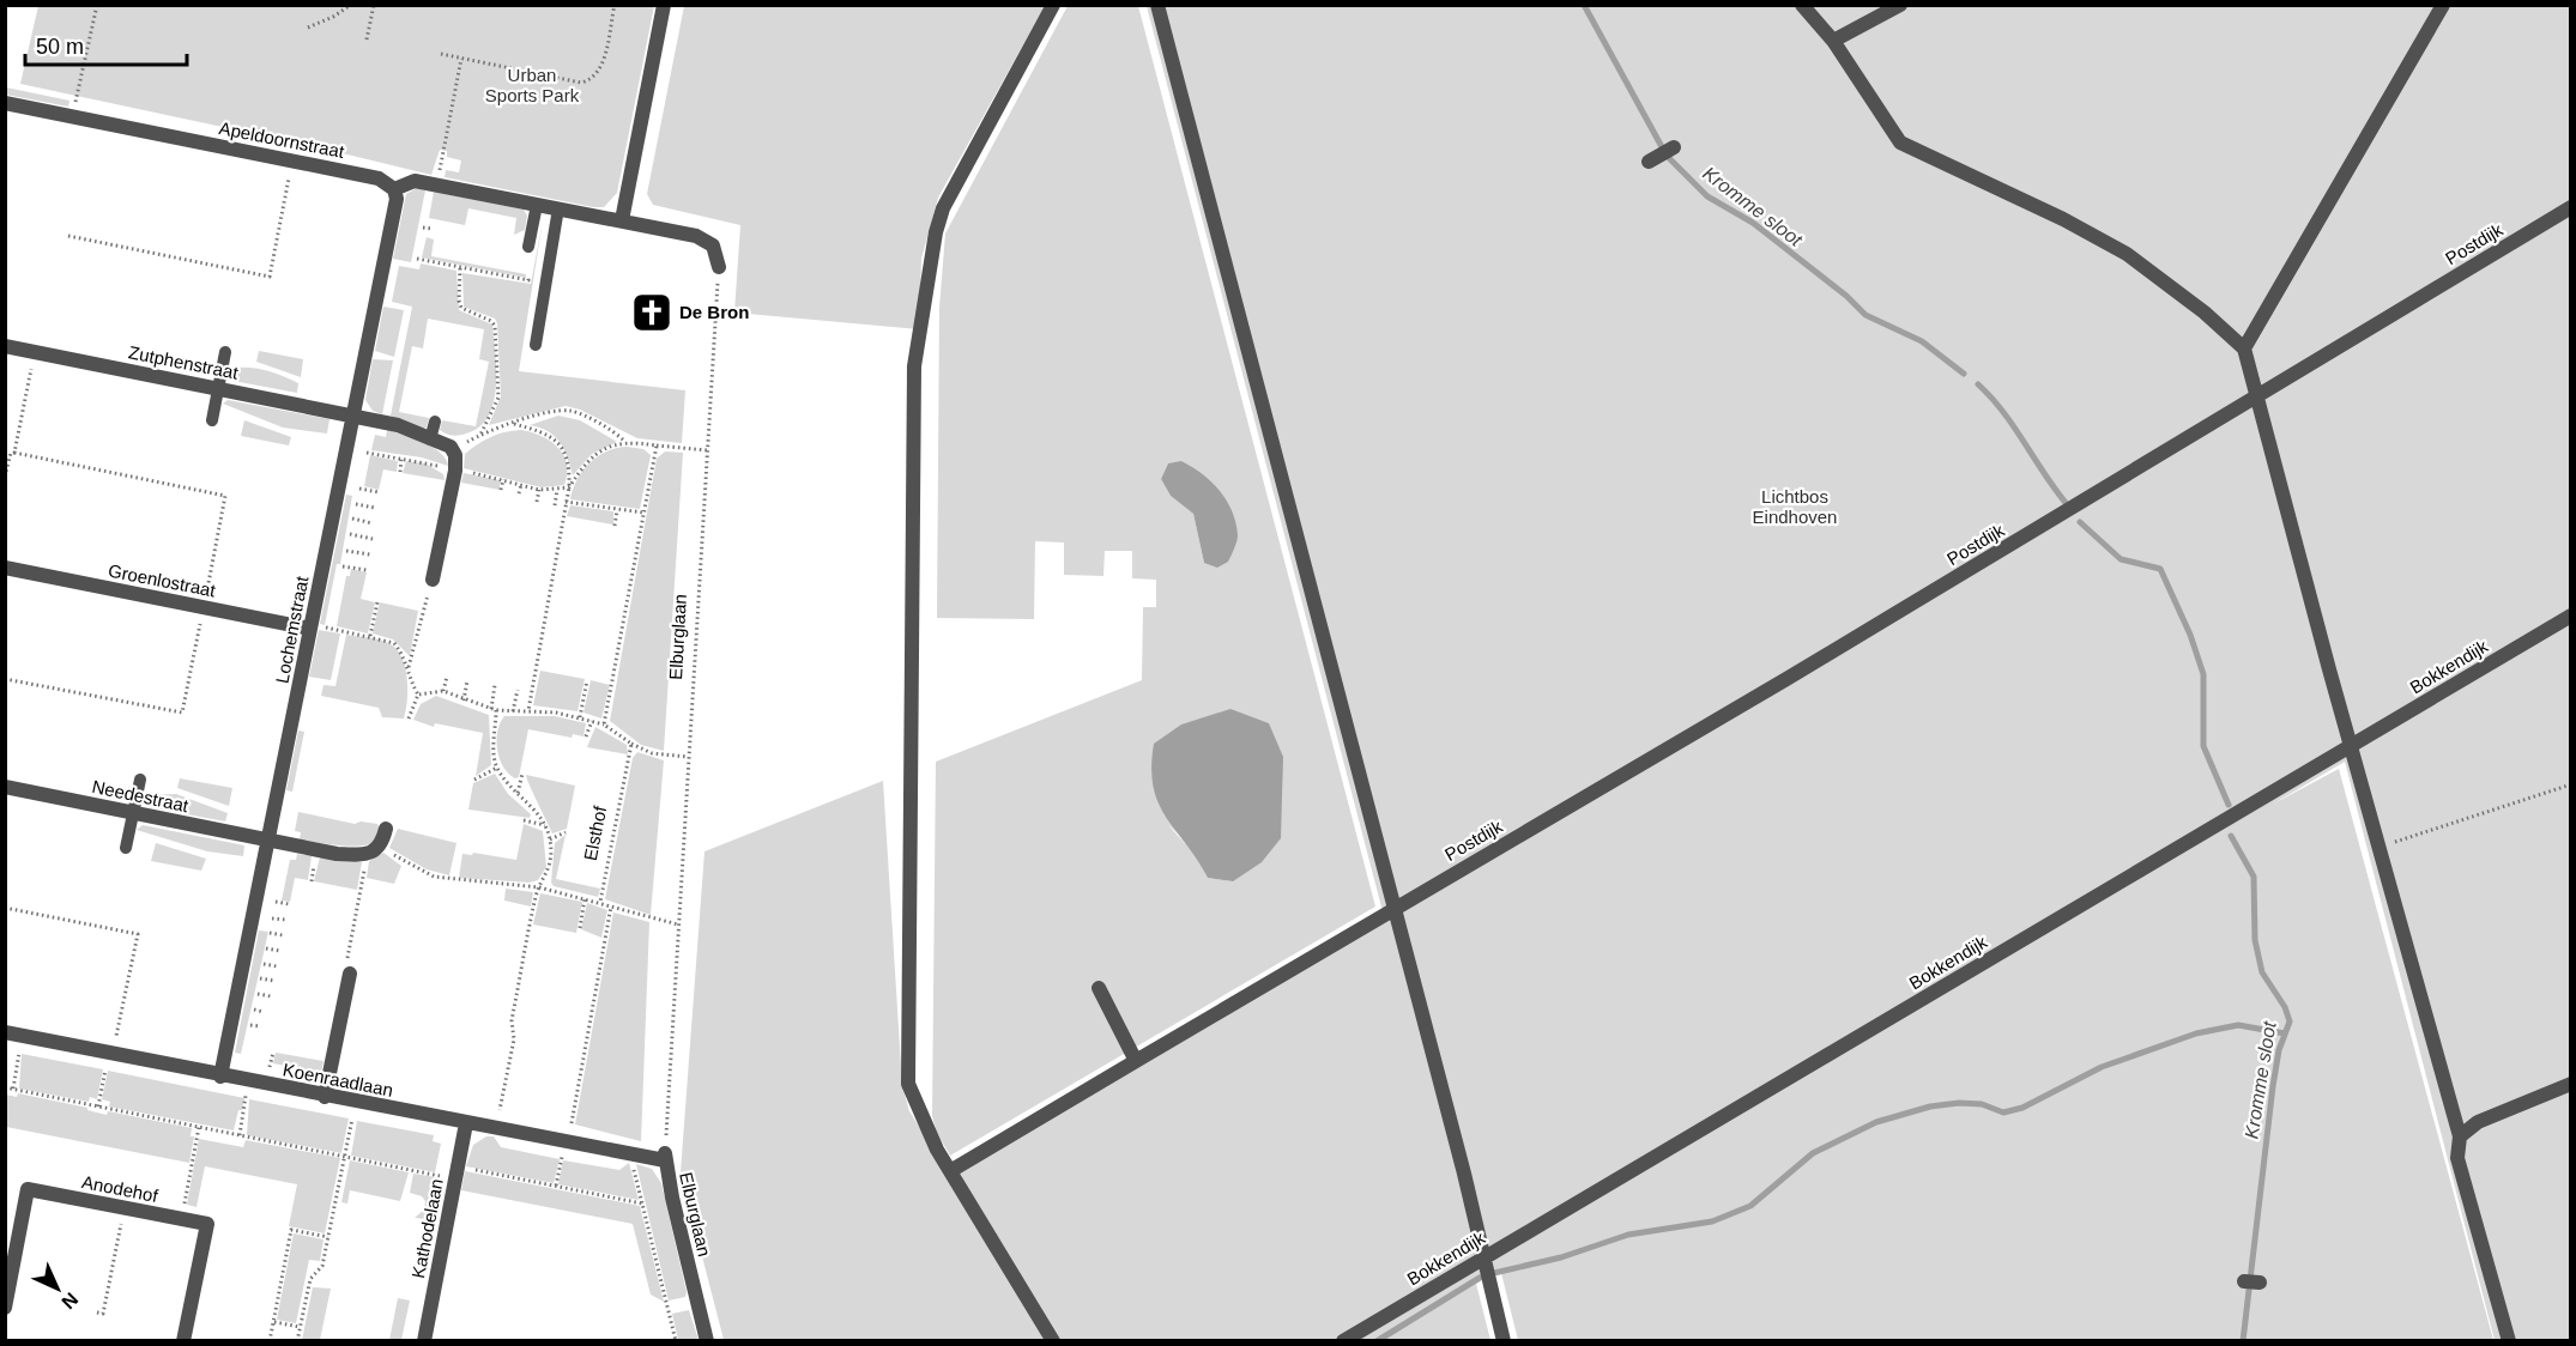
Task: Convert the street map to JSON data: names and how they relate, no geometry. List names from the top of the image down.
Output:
{
  "streets": {
    "street": [
      "Apeldoornstraat",
      "Postdijk",
      "Zutphenstraat",
      "Groenlostraat",
      "Lochemstraat",
      "Elburglaan",
      "Bokkendijk",
      "Needestraat",
      "Koenraadlaan",
      "Anodehof",
      "Kathodelaan"
    ],
    "path": ["Elsthof"]
  },
  "crossings": [
    ["Apeldoornstraat", "Lochemstraat"],
    ["Zutphenstraat", "Lochemstraat"],
    ["Groenlostraat", "Lochemstraat"],
    ["Lochemstraat", "Needestraat"],
    ["Lochemstraat", "Koenraadlaan"],
    ["Elburglaan", "Koenraadlaan"],
    ["Koenraadlaan", "Kathodelaan"]
  ],
  "water": ["Kromme sloot"],
  "parks": ["Urban Sports Park", "Lichtbos Eindhoven"],
  "places": {
    "church": ["De Bron"]
  },
  "scale_bar": "50 m",
  "north": "bottom right"
}
